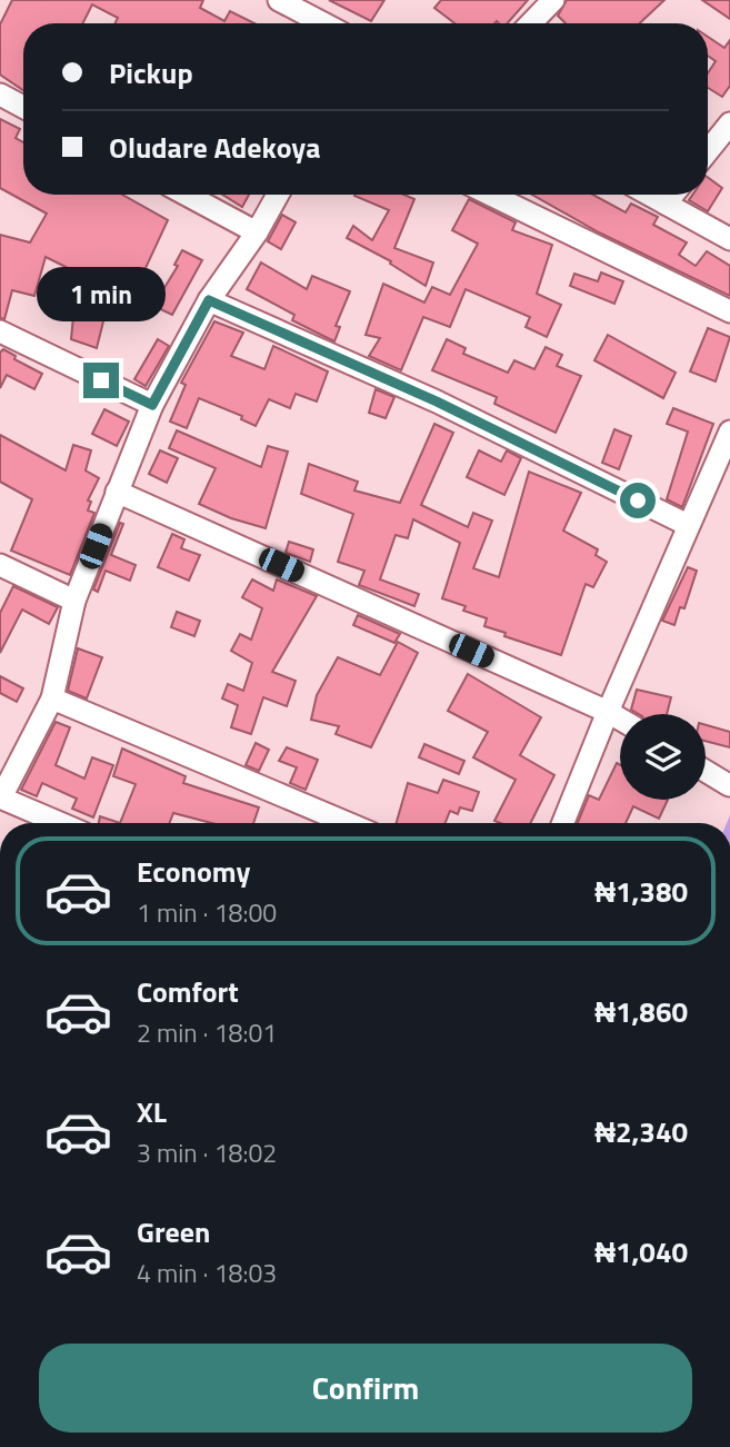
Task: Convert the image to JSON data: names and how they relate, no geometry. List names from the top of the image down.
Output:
{
  "page": {
    "banner": ["Pickup", "Oludare Adekoya"],
    "bubble": "1 min",
    "list": [
      {
        "name": "Economy",
        "note": "1 min · 18:00",
        "value": "₦1,380"
      },
      {
        "name": "Comfort",
        "note": "2 min · 18:01",
        "value": "₦1,860"
      },
      {
        "name": "XL",
        "note": "3 min · 18:02",
        "value": "₦2,340"
      },
      {
        "name": "Green",
        "note": "4 min · 18:03",
        "value": "₦1,040"
      }
    ],
    "buttons": "Confirm"
  }
}
